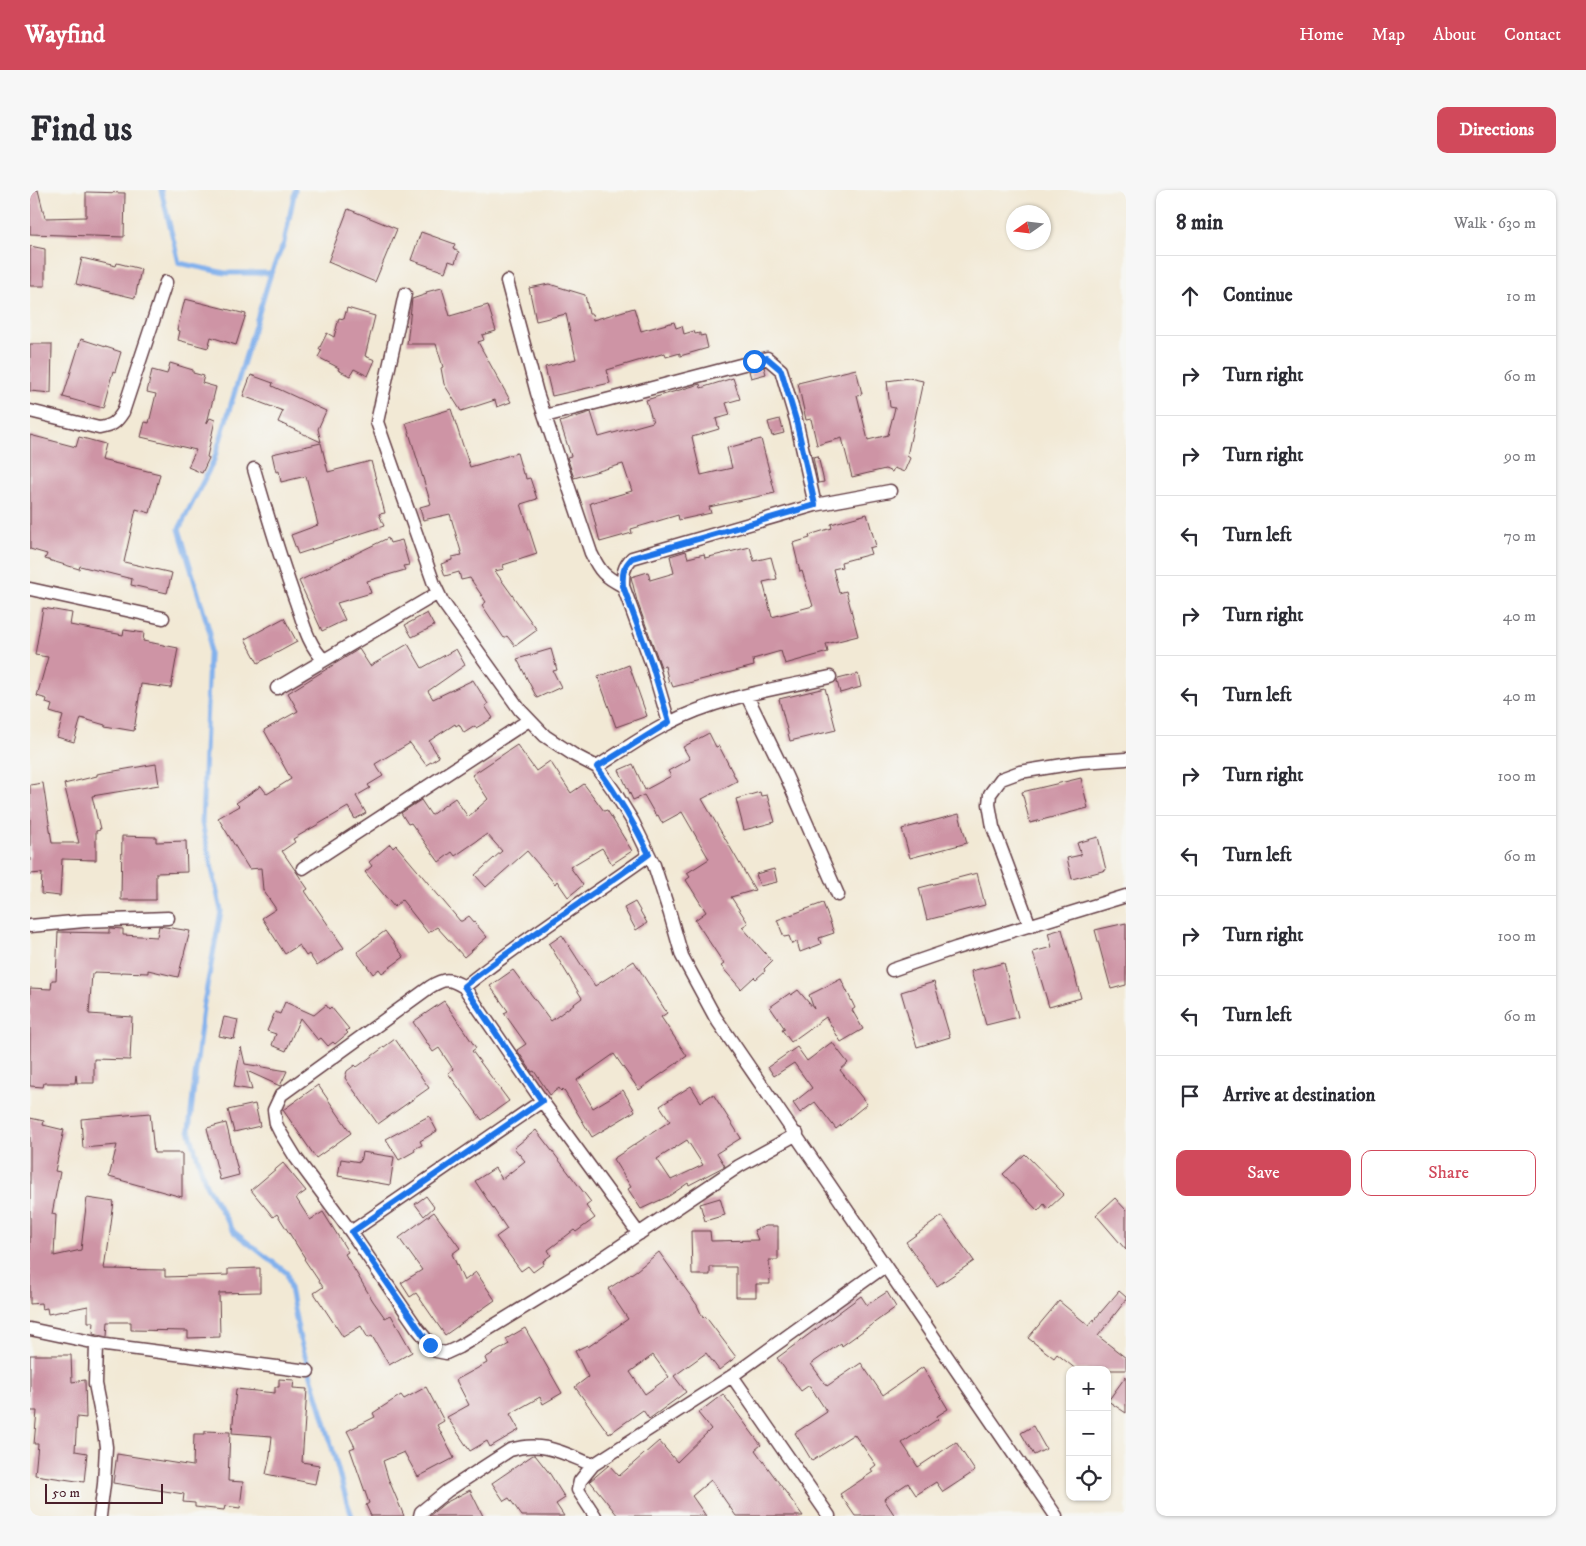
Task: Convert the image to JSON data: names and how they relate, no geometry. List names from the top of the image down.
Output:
{
  "scale_bar": "50 m",
  "north": "left",
  "page": {
    "header": "Wayfind",
    "nav": [
      "Home",
      "Map",
      "About",
      "Contact"
    ],
    "buttons": [
      "Directions",
      ["Save", "Share"]
    ],
    "title": "Find us",
    "heading": ["8 min", "Walk · 630 m"],
    "list": [
      ["Continue", "10 m"],
      ["Turn right", "60 m"],
      ["Turn right", "90 m"],
      ["Turn left", "70 m"],
      ["Turn right", "40 m"],
      ["Turn left", "40 m"],
      ["Turn right", "100 m"],
      ["Turn left", "60 m"],
      ["Turn right", "100 m"],
      ["Turn left", "60 m"],
      "Arrive at destination"
    ],
    "map_buttons": ["+", "−"],
    "scale": "50 m"
  }
}
